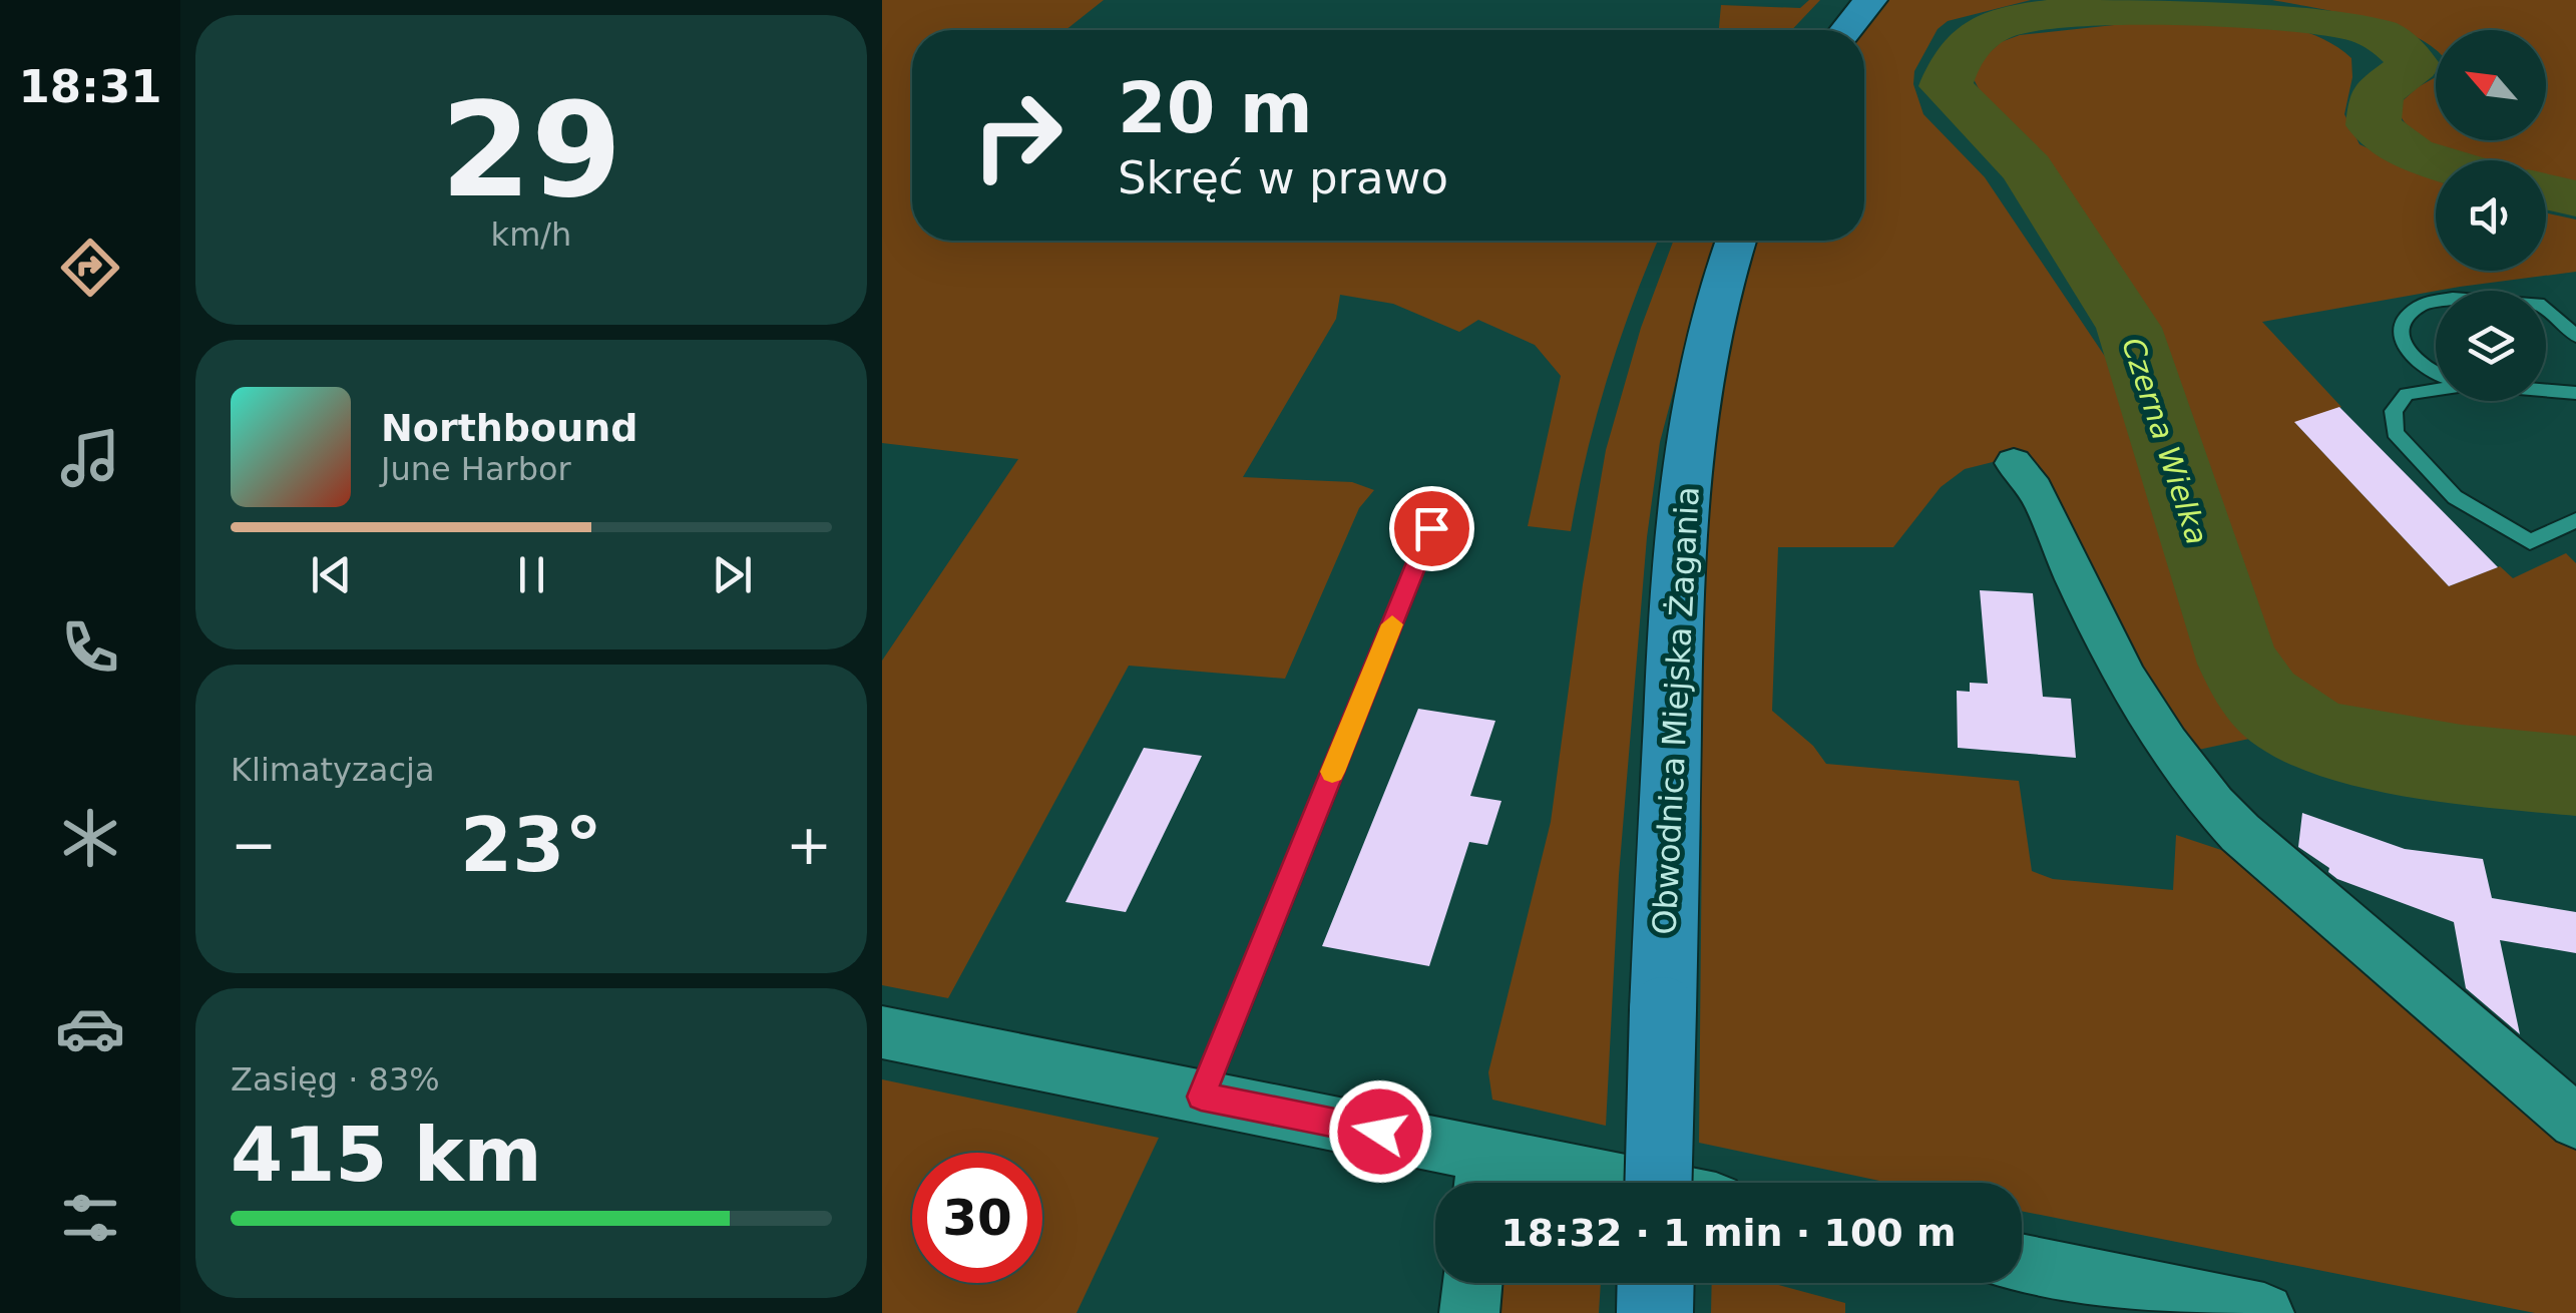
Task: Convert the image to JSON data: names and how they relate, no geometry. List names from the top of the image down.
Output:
{
  "streets": {
    "main road": ["Obwodnica Miejska Żagania"]
  },
  "water": ["Czerna Wielka"],
  "north": "top left",
  "page": {
    "tabs": "18:31",
    "tile": [
      ["29", "km/h"],
      "Klimatyzacja",
      ["Zasięg · 83%", "415 km"]
    ],
    "turn": ["20 m", "Skręć w prawo"],
    "song": ["Northbound", "June Harbor"],
    "heat": ["−", "23°", "+"],
    "limit": "30",
    "trip": "18:32 · 1 min · 100 m"
  }
}
